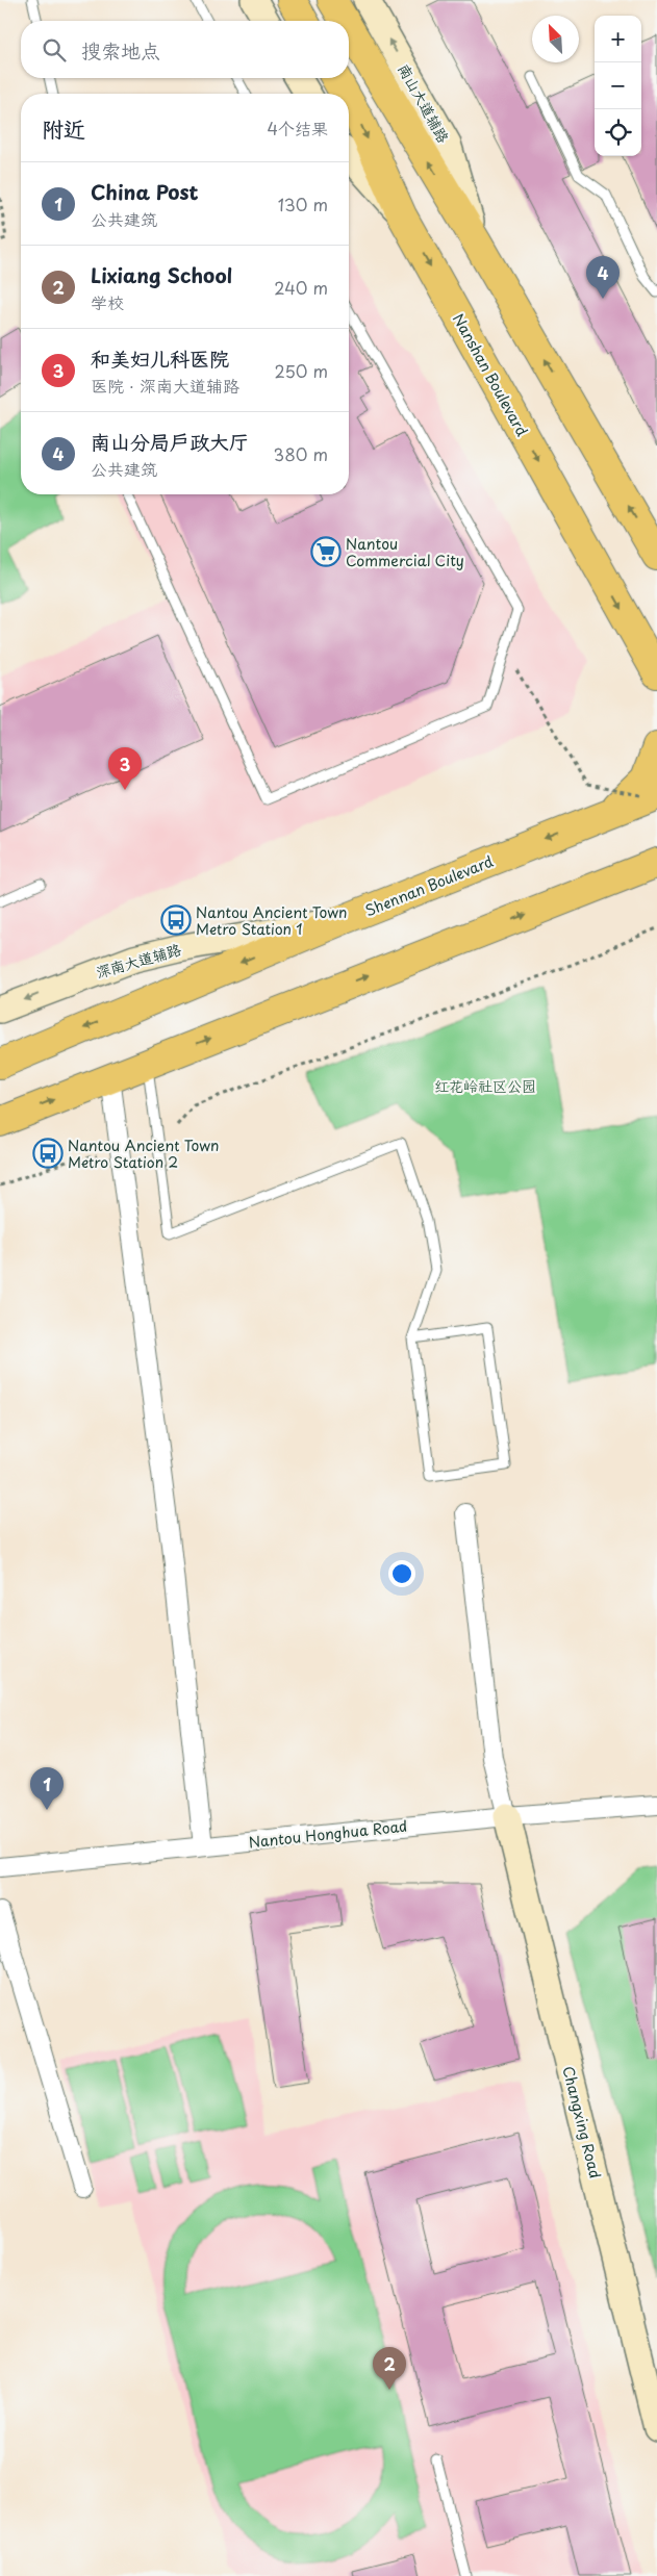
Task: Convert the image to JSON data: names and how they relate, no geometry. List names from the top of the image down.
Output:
{
  "streets": {
    "main road": ["Nanshan Boulevard", "Shennan Boulevard"],
    "street": [
      "南山大道辅路",
      "深南大道辅路",
      "Nantou Honghua Road",
      "Changxing Road"
    ]
  },
  "crossings": [
    ["Shennan Boulevard", "深南大道辅路"],
    ["Nantou Honghua Road", "Changxing Road"]
  ],
  "one_way": ["深南大道辅路"],
  "parks": ["红花岭社区公园"],
  "places": {
    "supermarket": ["Nantou Commercial City"],
    "bus stop": ["Nantou Ancient Town Metro Station 1", "Nantou Ancient Town Metro Station 2"]
  },
  "north": "top left",
  "page": {
    "map_buttons": ["+", "−"],
    "search": "搜索地点",
    "heading": ["附近", "4个结果"],
    "list": [
      {
        "mark": "1",
        "name": "China Post",
        "note": "公共建筑",
        "value": "130 m"
      },
      {
        "mark": "2",
        "name": "Lixiang School",
        "note": "学校",
        "value": "240 m"
      },
      {
        "mark": "3",
        "name": "和美妇儿科医院",
        "note": "医院 · 深南大道辅路",
        "value": "250 m"
      },
      {
        "mark": "4",
        "name": "南山分局户政大厅",
        "note": "公共建筑",
        "value": "380 m"
      }
    ],
    "pins": [
      "4",
      "3",
      "1",
      "2"
    ]
  }
}
